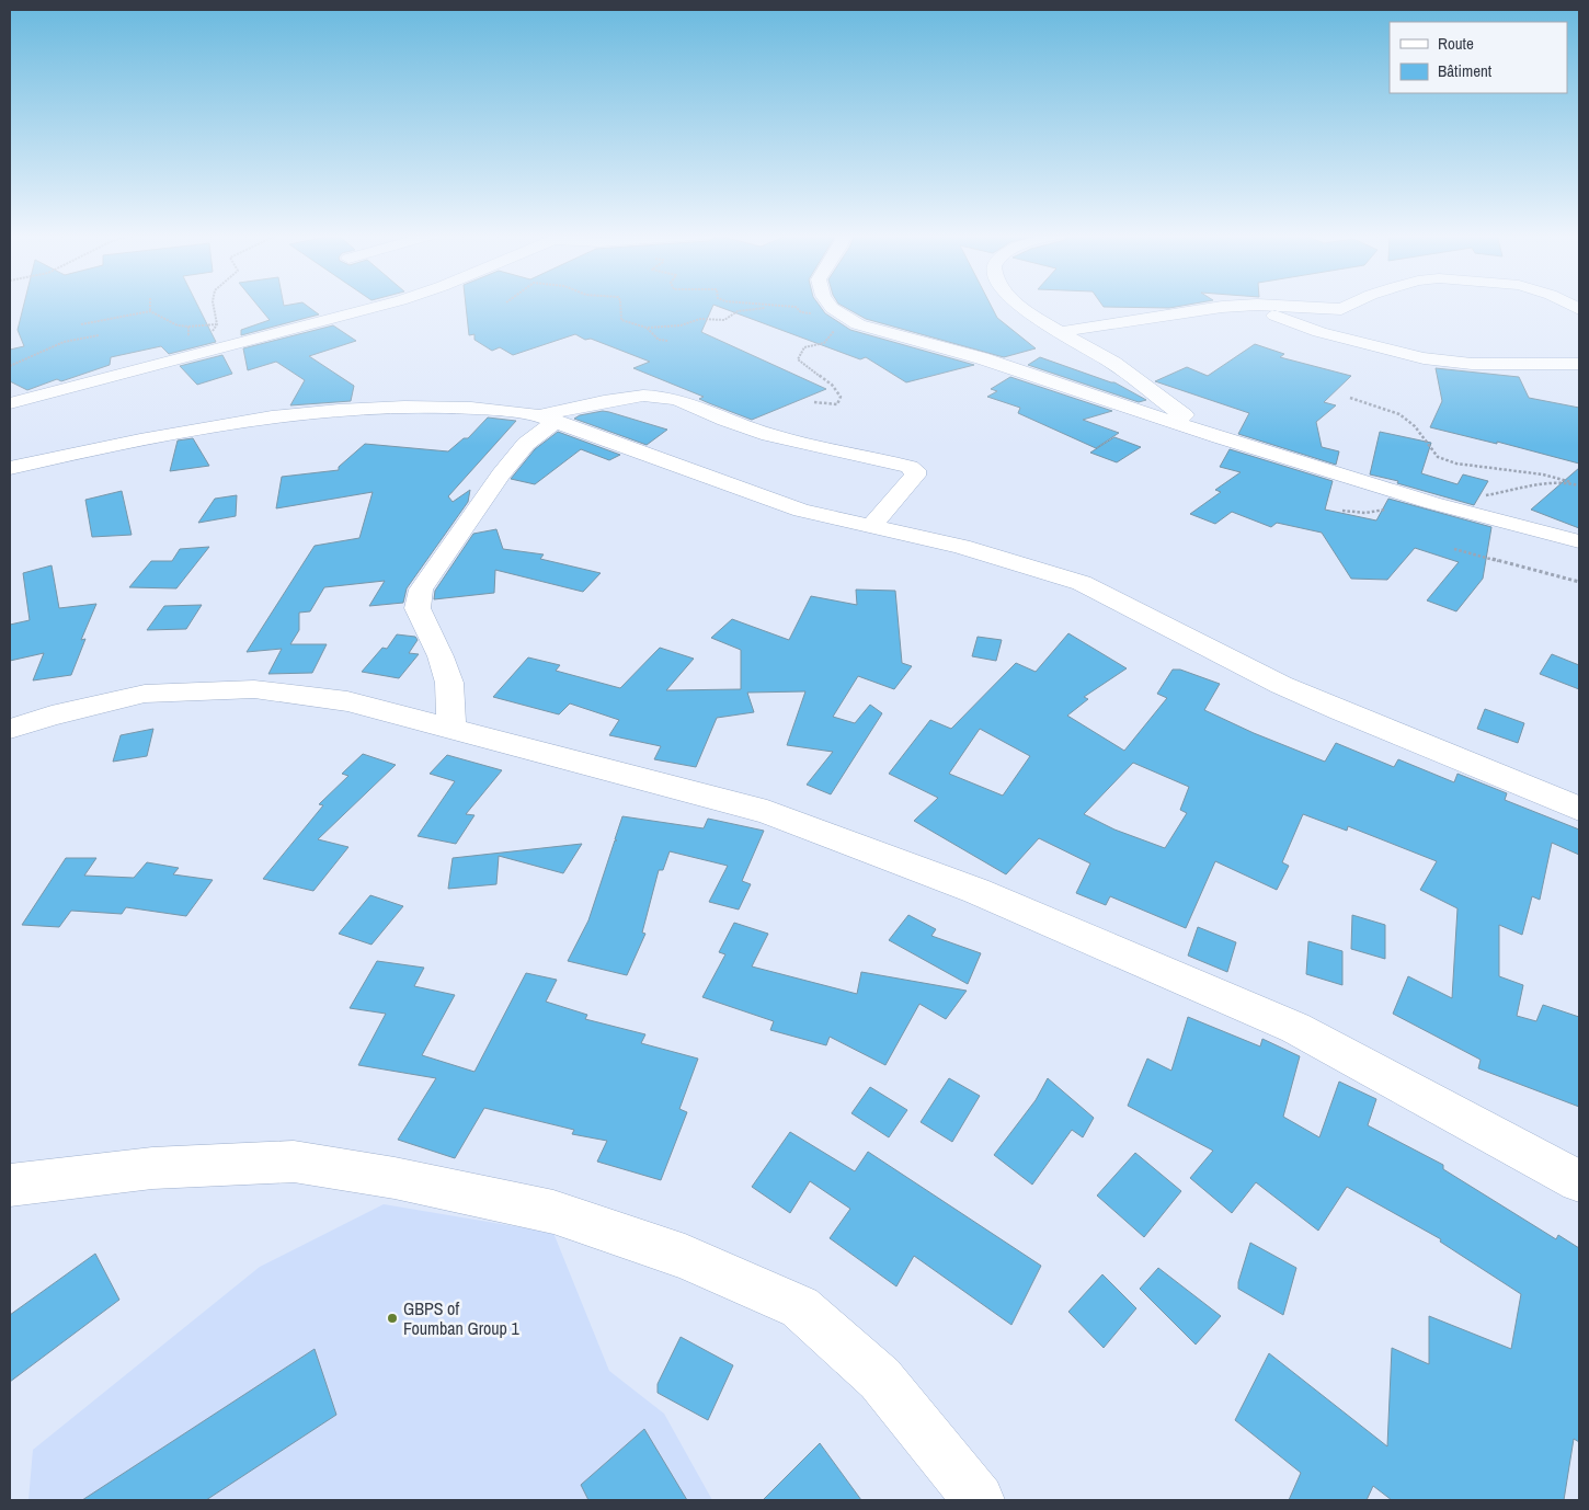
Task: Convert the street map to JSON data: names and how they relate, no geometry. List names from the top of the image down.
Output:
{
  "places": ["GBPS of Foumban Group 1"],
  "legend": ["Route", "Bâtiment"]
}
